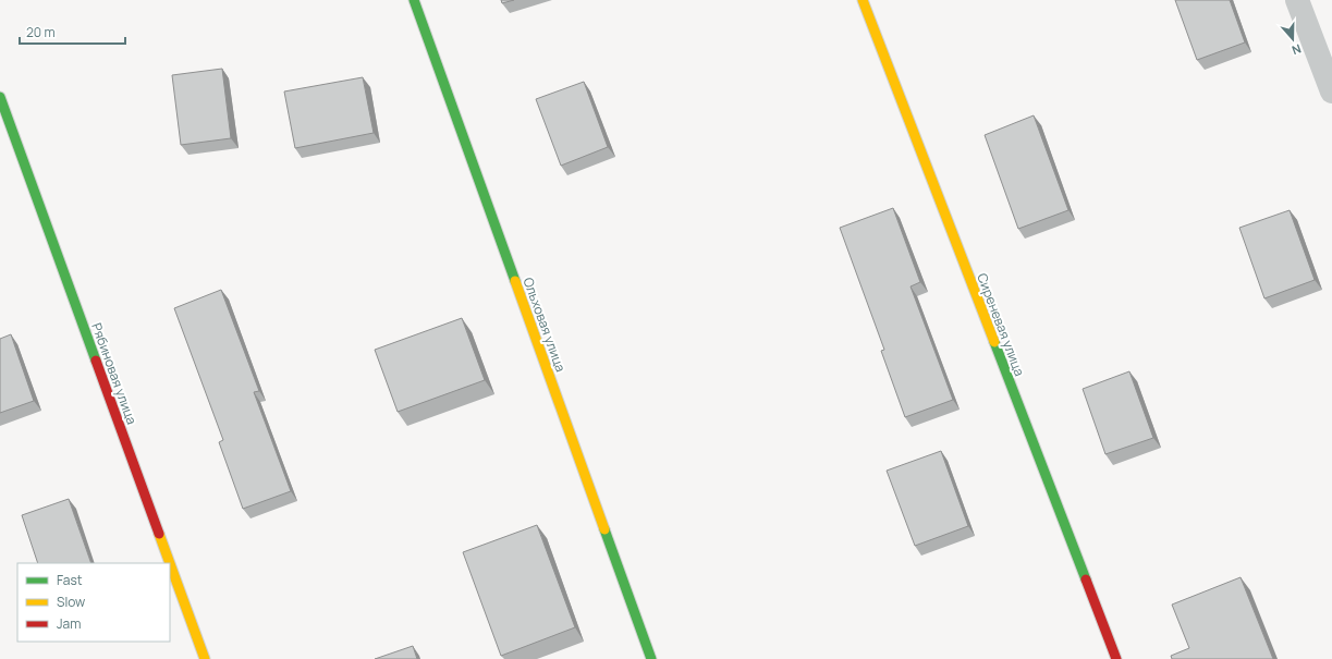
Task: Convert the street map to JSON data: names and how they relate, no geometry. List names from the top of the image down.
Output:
{
  "streets": {
    "street": ["Ольховая улица", "Сиреневая улица", "Рябиновая улица"]
  },
  "legend": ["Fast", "Slow", "Jam"],
  "scale_bar": "20 m",
  "north": "bottom"
}
